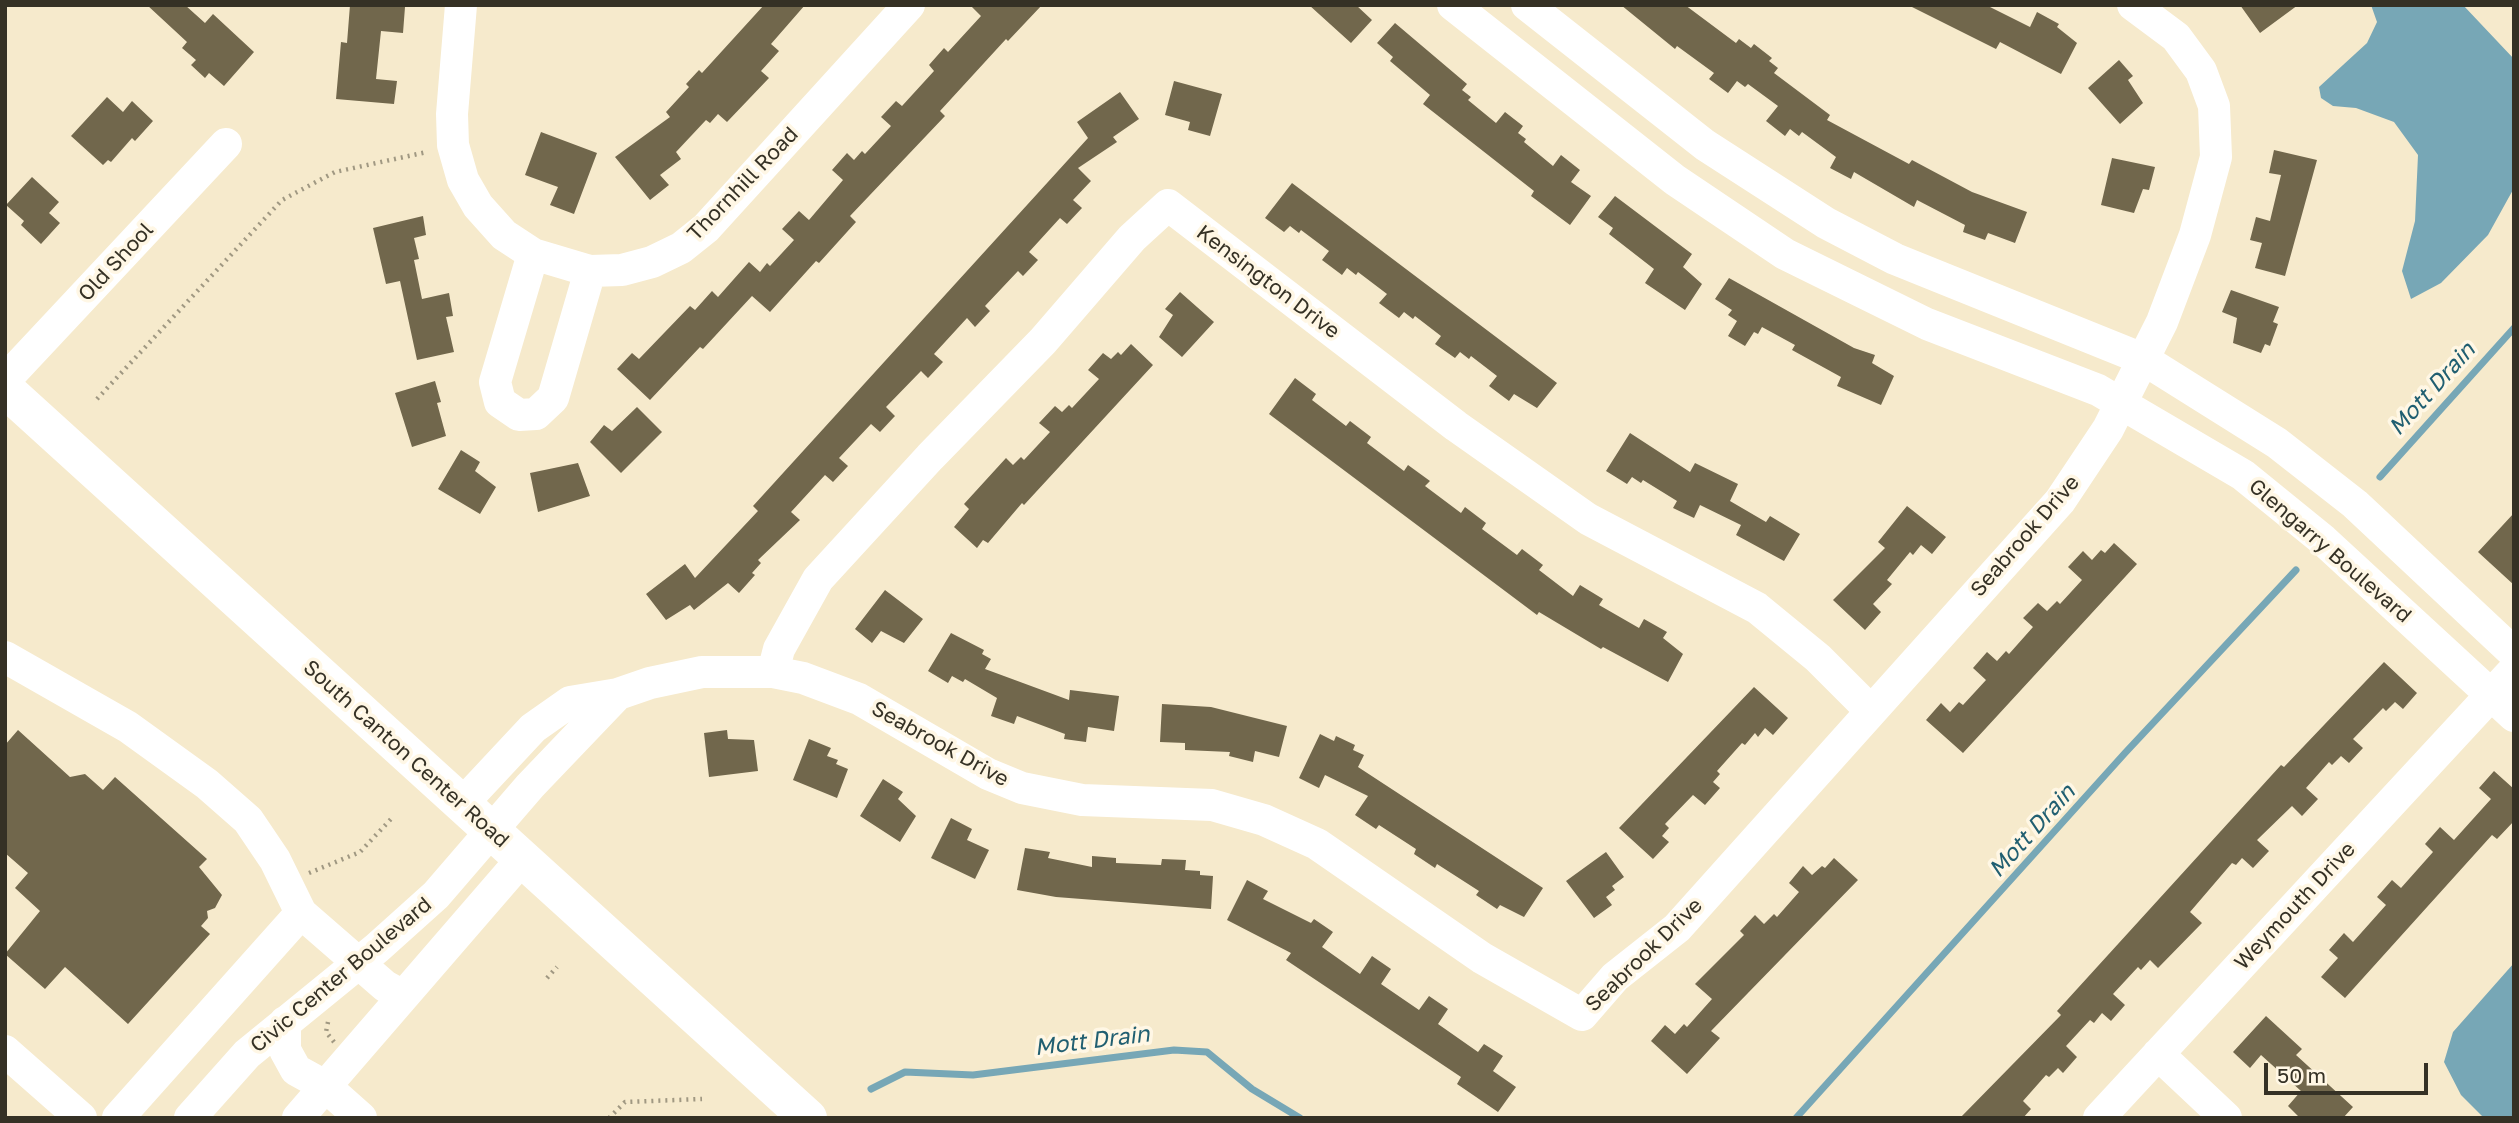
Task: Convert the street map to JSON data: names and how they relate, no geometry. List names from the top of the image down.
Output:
{
  "streets": {
    "main road": ["South Canton Center Road"],
    "street": [
      "Thornhill Road",
      "Old Shool",
      "Kensington Drive",
      "Seabrook Drive",
      "Glengarry Boulevard",
      "Weymouth Drive",
      "Civic Center Boulevard"
    ]
  },
  "crossings": [
    ["Kensington Drive", "Seabrook Drive"],
    ["Seabrook Drive", "Glengarry Boulevard"],
    ["Seabrook Drive", "South Canton Center Road"],
    ["Seabrook Drive", "Civic Center Boulevard"],
    ["Glengarry Boulevard", "Weymouth Drive"],
    ["South Canton Center Road", "Civic Center Boulevard"]
  ],
  "water": ["Mott Drain"],
  "scale_bar": "50 m"
}
